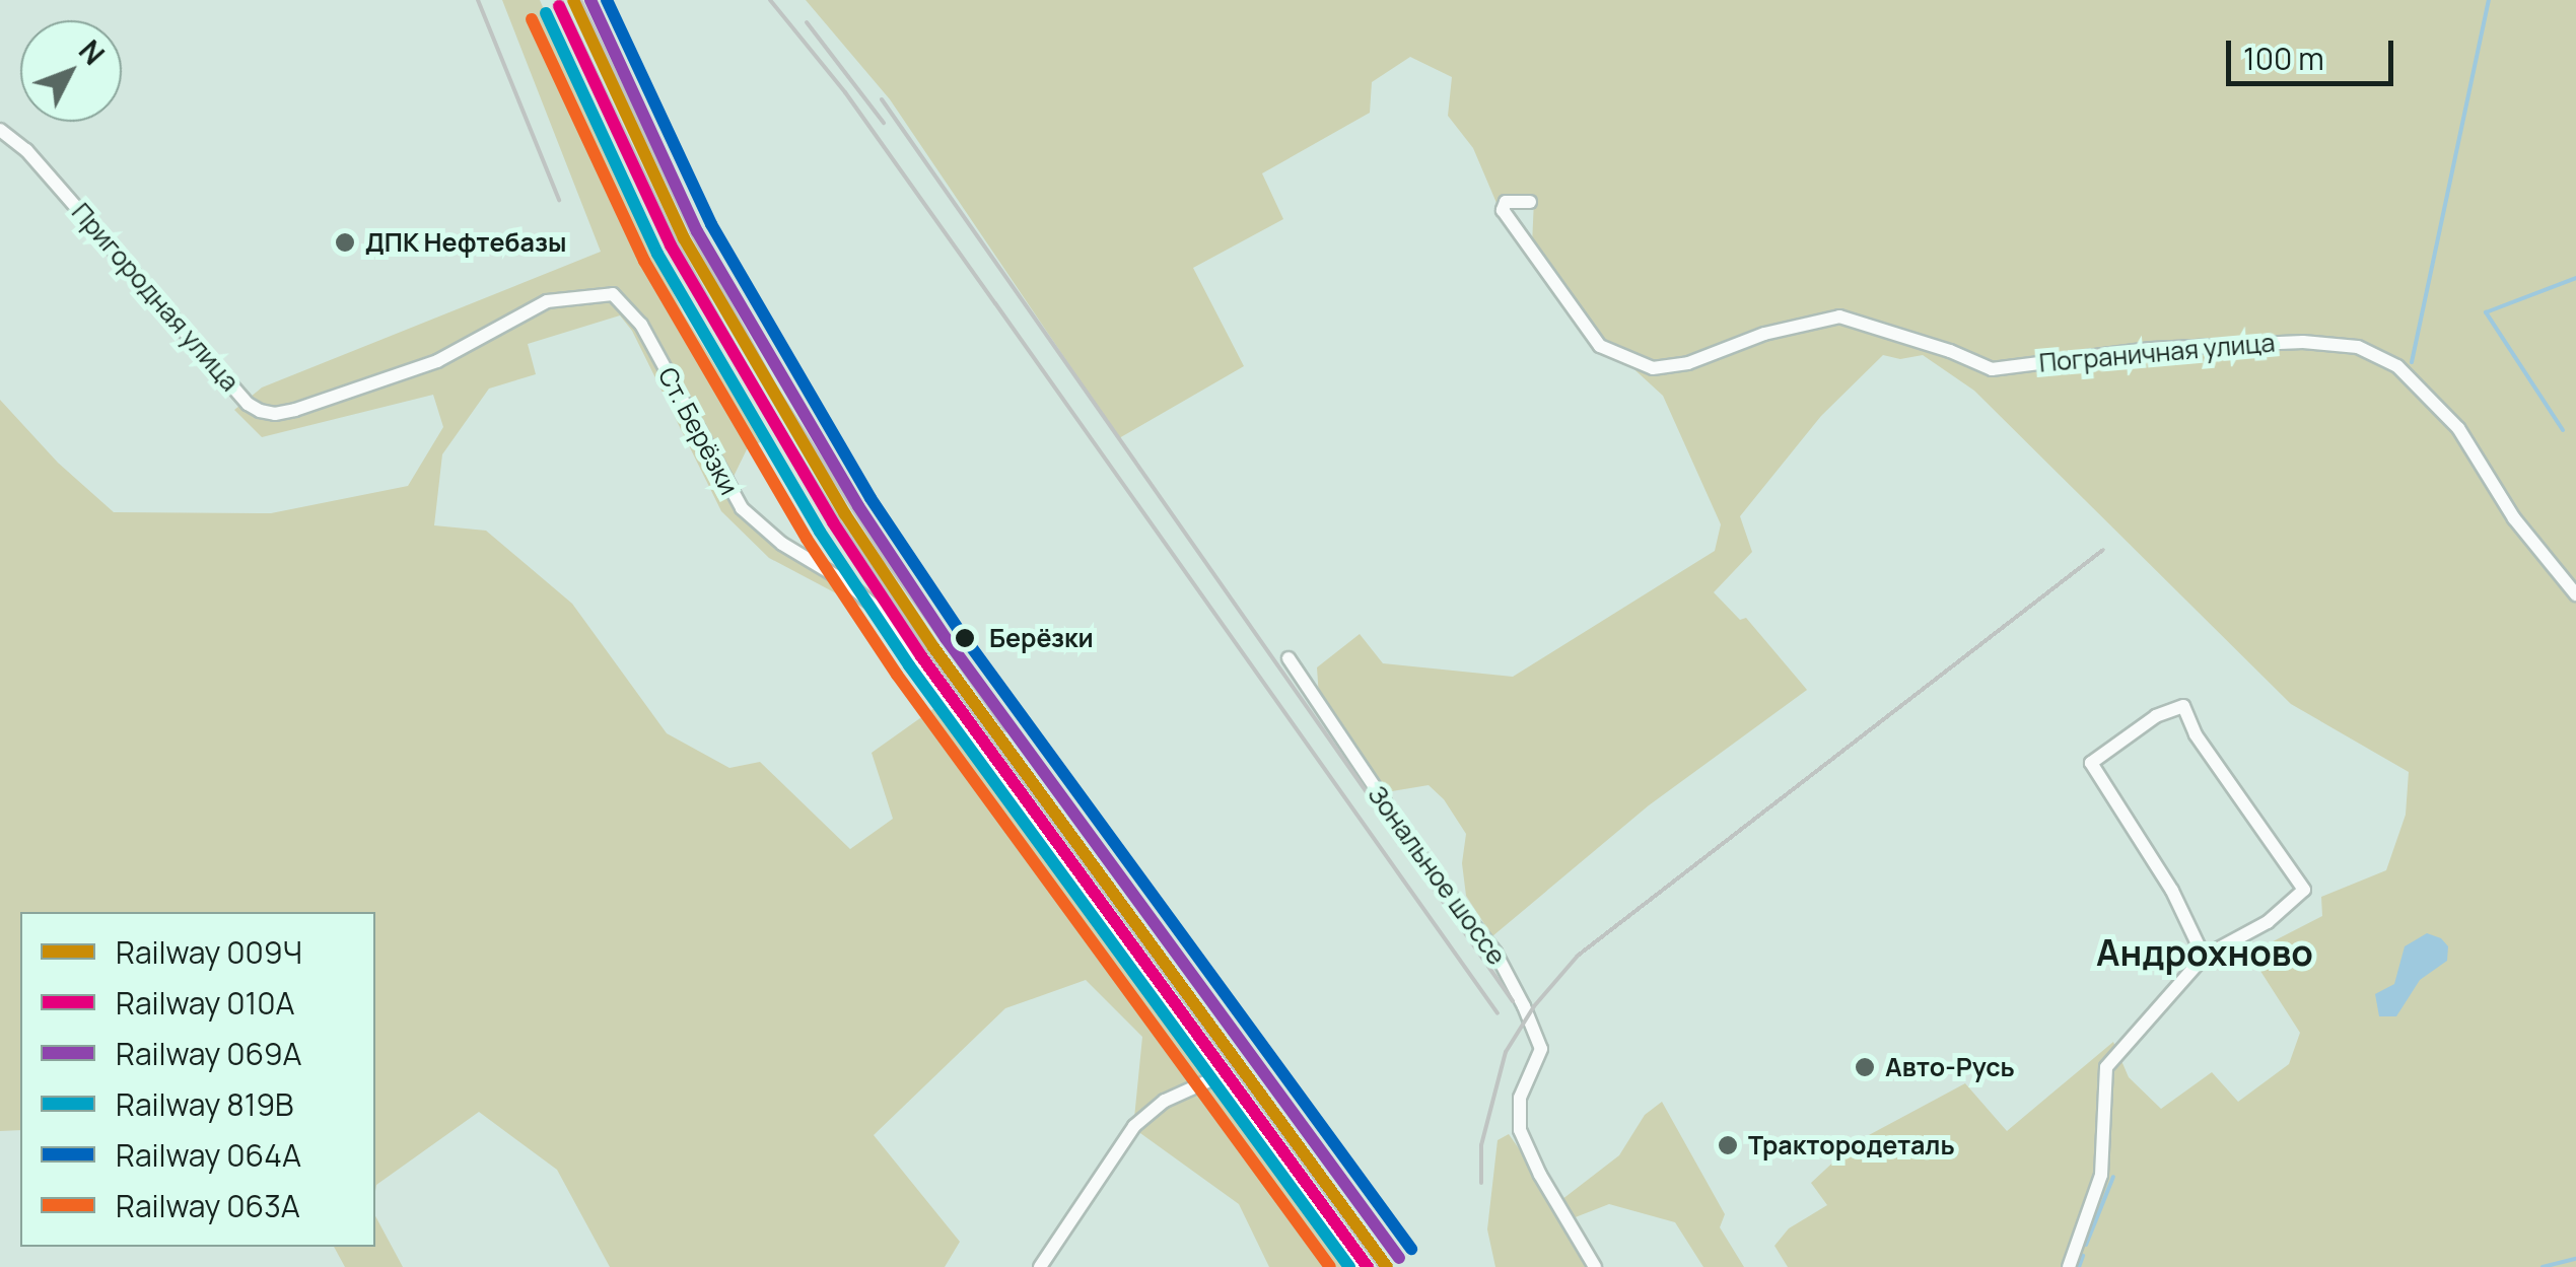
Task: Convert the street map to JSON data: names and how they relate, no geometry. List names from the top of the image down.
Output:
{
  "streets": {
    "street": [
      "Пригородная улица",
      "Пограничная улица",
      "Ст. Берёзки",
      "Зональное шоссе"
    ]
  },
  "crossings": [
    ["Пригородная улица", "Ст. Берёзки"]
  ],
  "districts": ["Андрохново"],
  "places": [
    "ДПК Нефтебазы",
    "Берёзки",
    "Авто-Русь",
    "Трактородеталь"
  ],
  "lines": [
    "rail line 009Ч",
    "rail line 069А",
    "rail line 064А",
    "rail line 010А",
    "rail line 819В",
    "rail line 063А"
  ],
  "legend": [
    "Railway 009Ч",
    "Railway 010А",
    "Railway 069А",
    "Railway 819В",
    "Railway 064А",
    "Railway 063А"
  ],
  "scale_bar": "100 m",
  "north": "top right"
}
